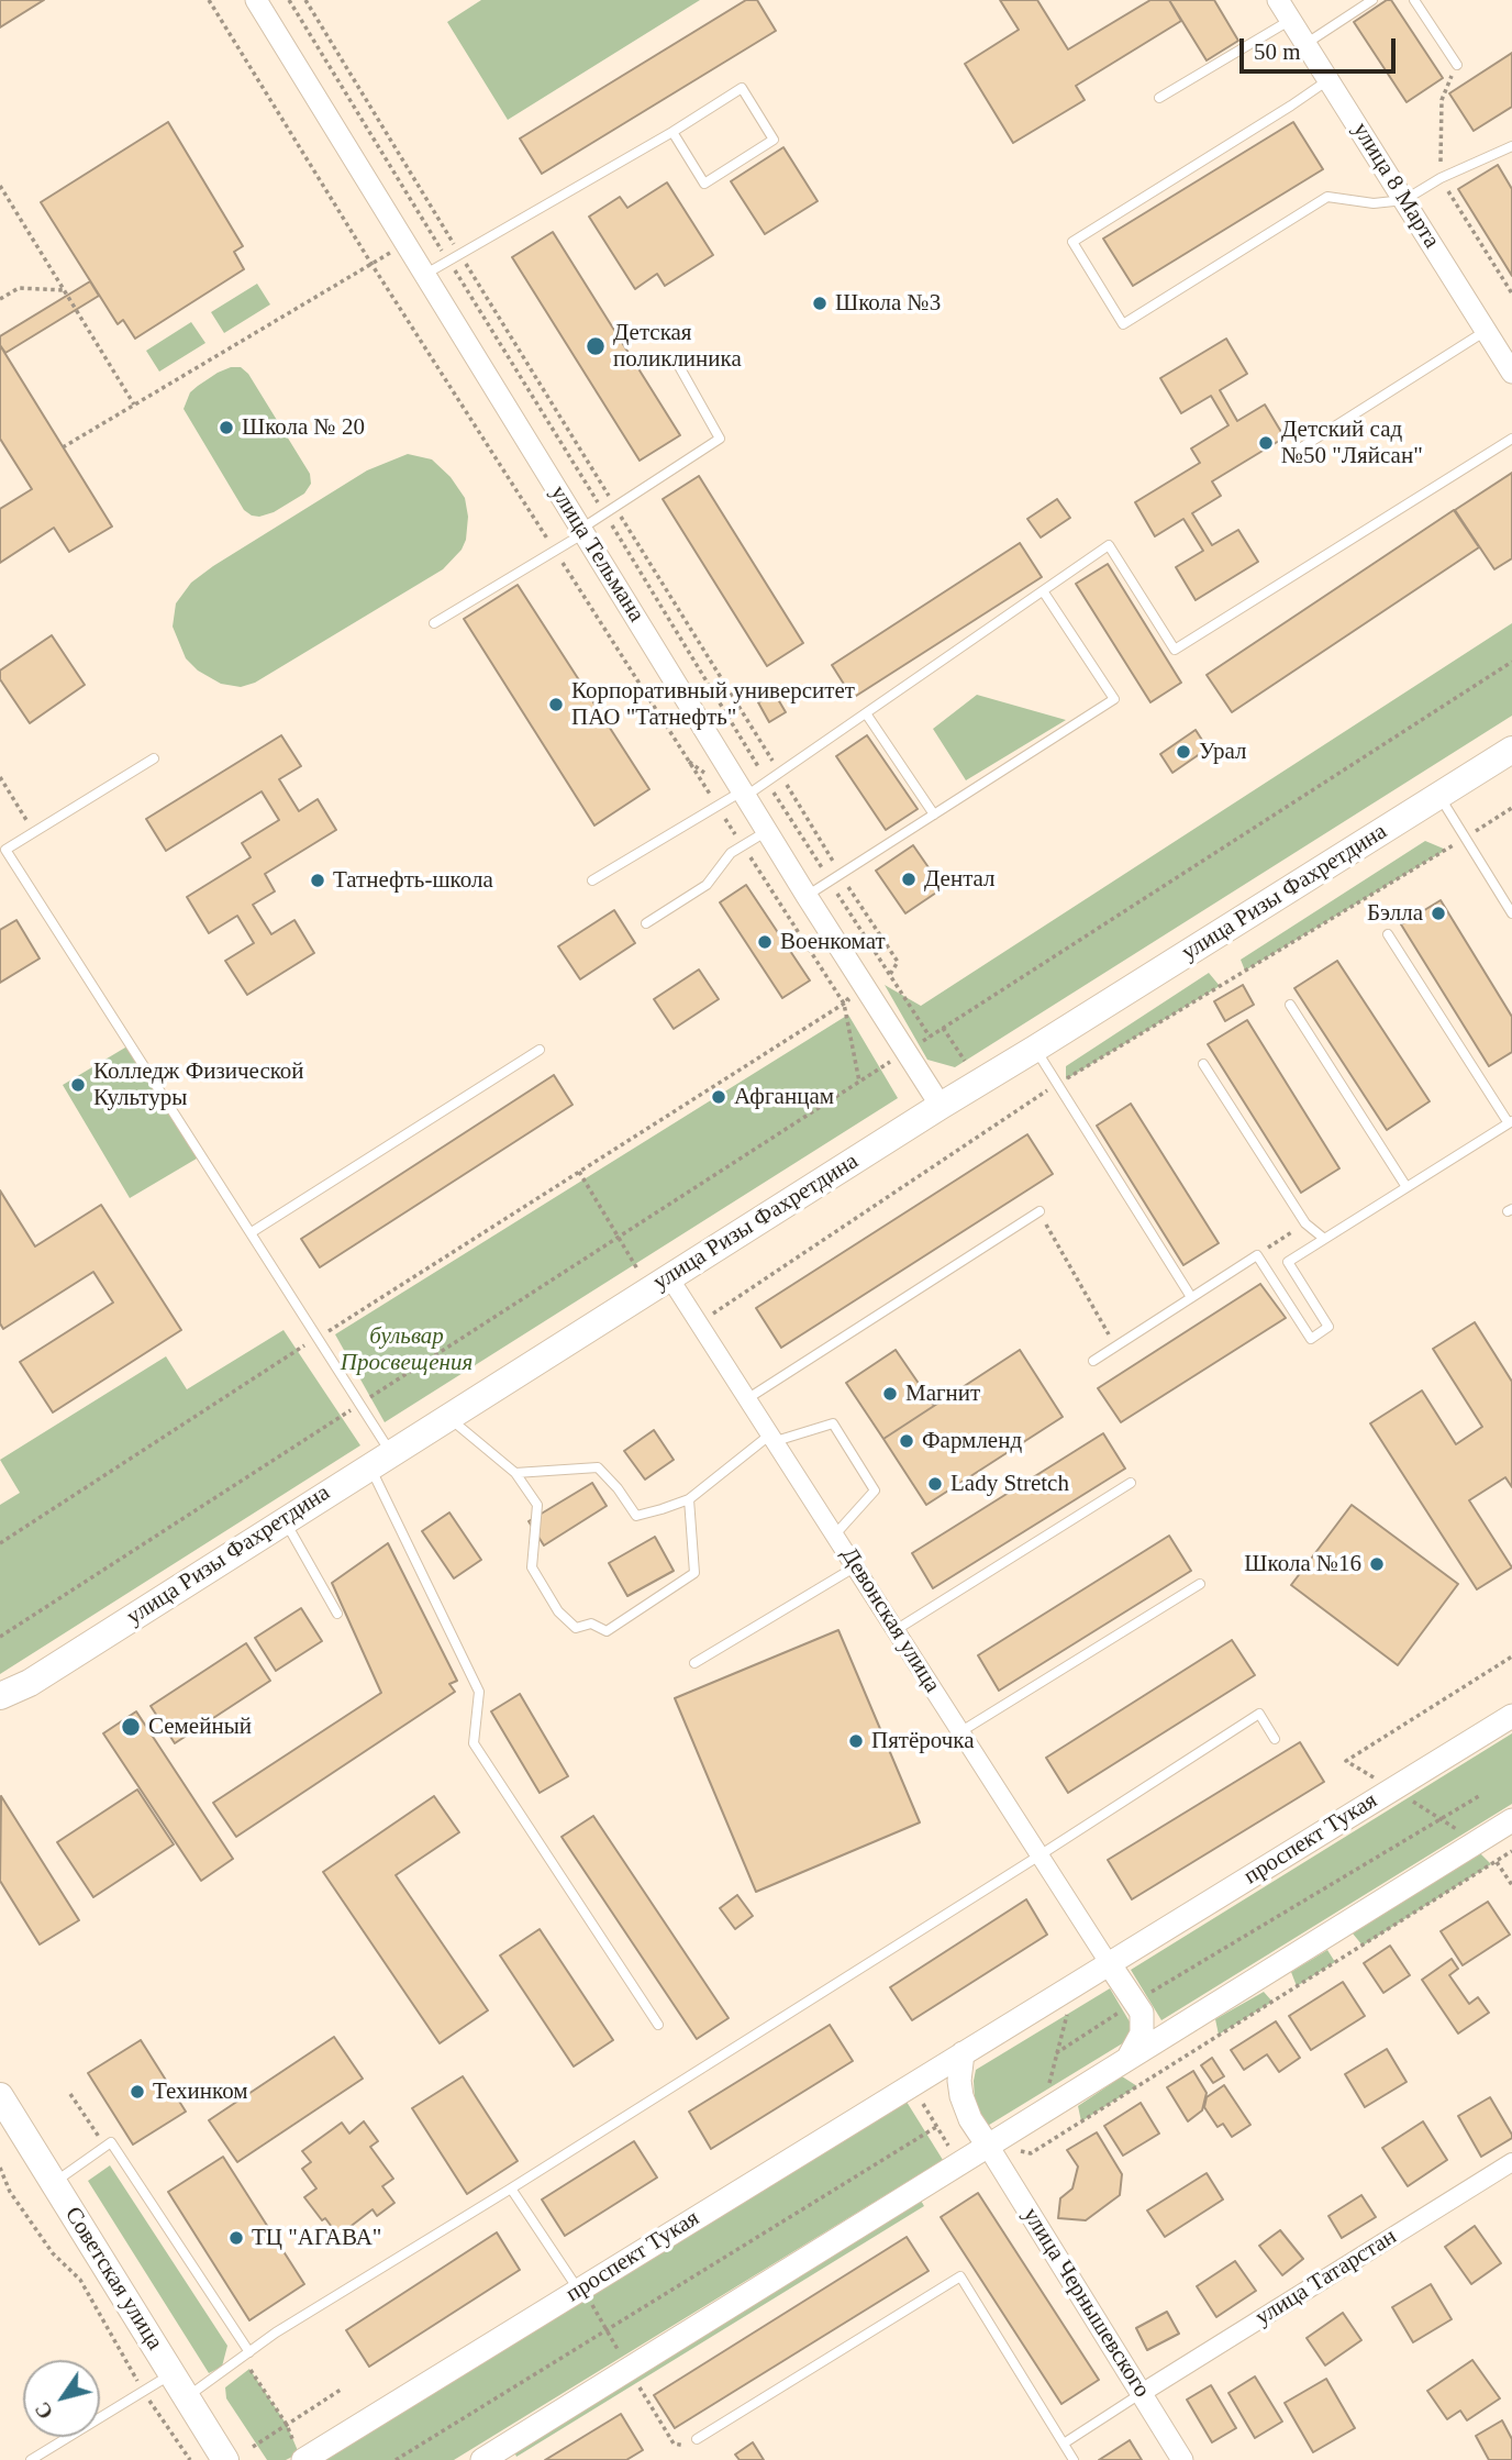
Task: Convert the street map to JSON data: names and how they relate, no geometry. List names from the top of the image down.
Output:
{
  "streets": {
    "main road": ["улица Ризы Фахретдина", "проспект Тукая", "Советская улица"],
    "street": [
      "улица 8 Марта",
      "улица Тельмана",
      "Девонская улица",
      "улица Татарстан",
      "улица Чернышевского"
    ]
  },
  "crossings": [
    ["улица Тельмана", "улица Ризы Фахретдина"],
    ["улица Ризы Фахретдина", "Девонская улица"],
    ["Девонская улица", "проспект Тукая"],
    ["улица Татарстан", "улица Чернышевского"]
  ],
  "parks": ["бульвар Просвещения"],
  "places": [
    "Школа №3",
    "Детская поликлиника",
    "Школа № 20",
    "Детский сад №50 \"Ляйсан\"",
    "Корпоративный университет ПАО \"Татнефть\"",
    "Урал",
    "Дентал",
    "Татнефть-школа",
    "Бэлла",
    "Военкомат",
    "Колледж Физической Культуры",
    "Афганцам",
    "Магнит",
    "Фармленд",
    "Lady Stretch",
    "Школа №16",
    "Семейный",
    "Пятёрочка",
    "Техинком",
    "ТЦ \"АГАВА\""
  ],
  "scale_bar": "50 m",
  "north": "bottom left"
}
